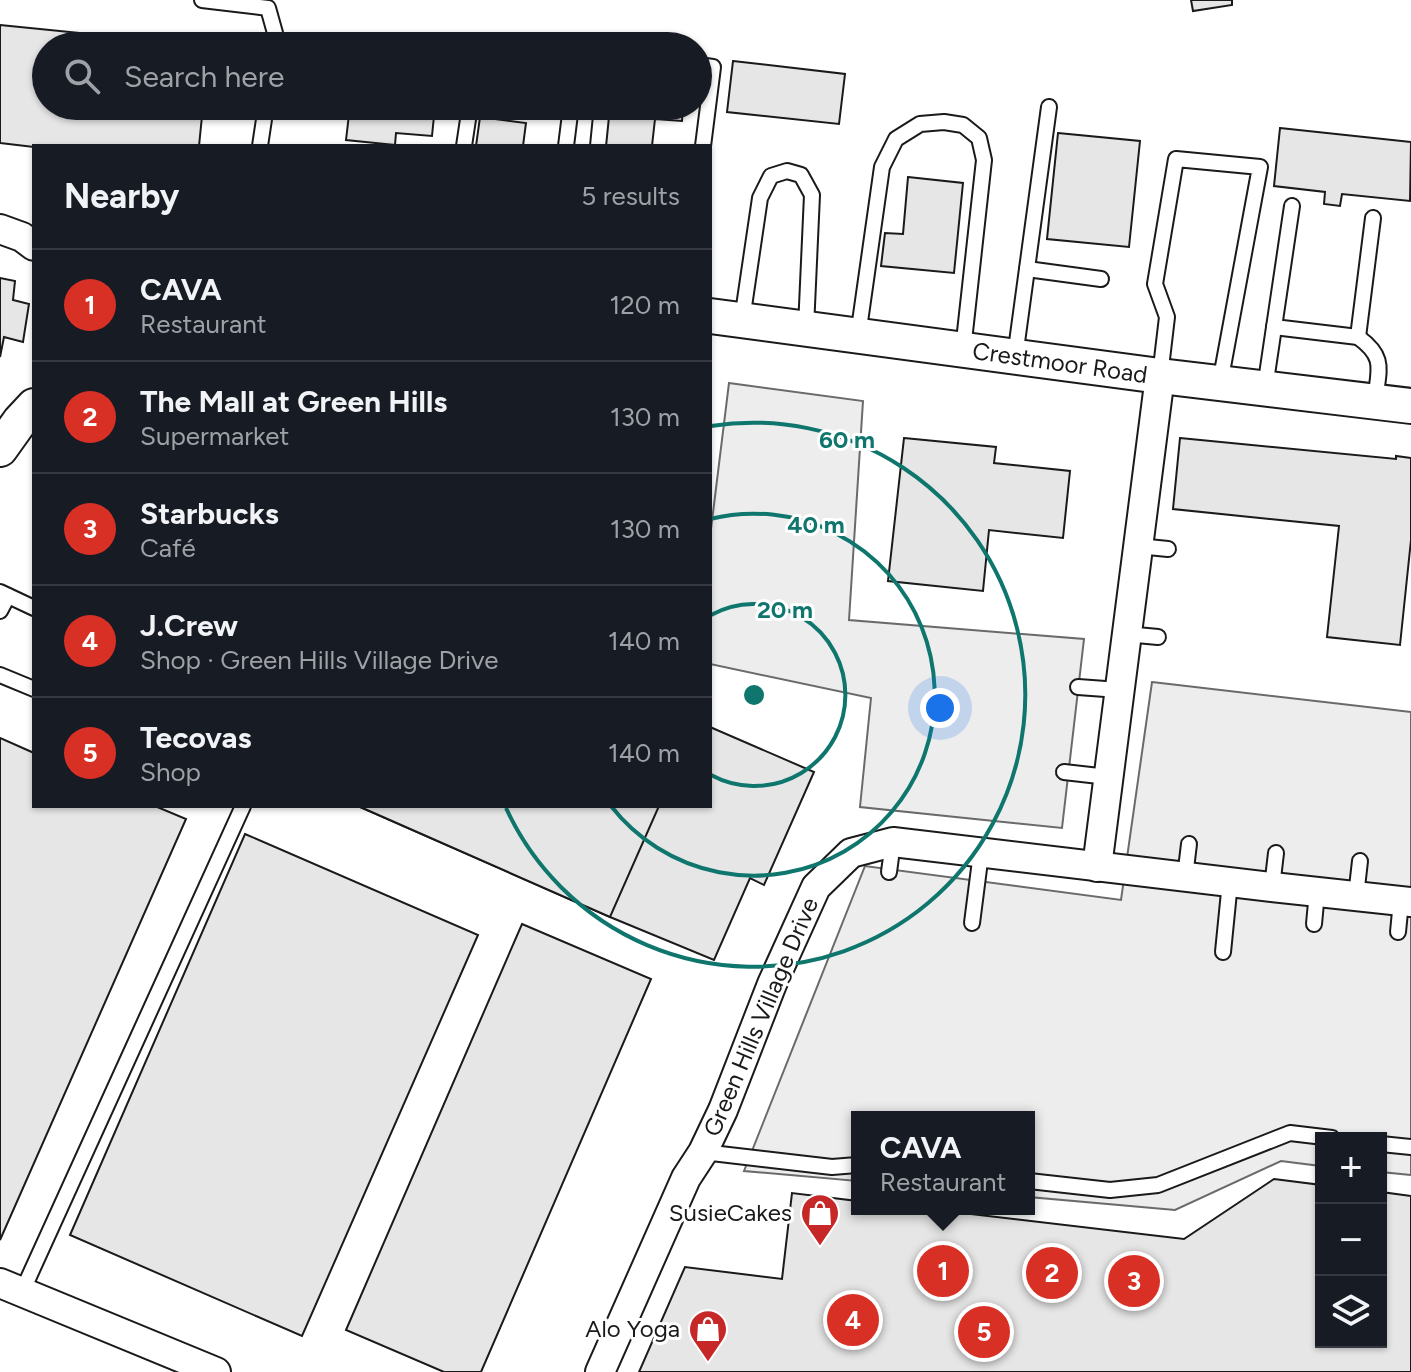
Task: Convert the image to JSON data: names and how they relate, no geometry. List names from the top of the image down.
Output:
{
  "streets": {
    "street": ["Crestmoor Road", "Green Hills Village Drive"]
  },
  "places": {
    "shop": ["SusieCakes", "Alo Yoga"]
  },
  "page": {
    "search": "Search here",
    "heading": ["Nearby", "5 results"],
    "list": [
      {
        "mark": "1",
        "name": "CAVA",
        "note": "Restaurant",
        "value": "120 m"
      },
      {
        "mark": "2",
        "name": "The Mall at Green Hills",
        "note": "Supermarket",
        "value": "130 m"
      },
      {
        "mark": "3",
        "name": "Starbucks",
        "note": "Café",
        "value": "130 m"
      },
      {
        "mark": "4",
        "name": "J.Crew",
        "note": "Shop · Green Hills Village Drive",
        "value": "140 m"
      },
      {
        "mark": "5",
        "name": "Tecovas",
        "note": "Shop",
        "value": "140 m"
      }
    ],
    "popup": ["CAVA", "Restaurant"],
    "map_buttons": ["+", "−"],
    "pins": [
      "1",
      "2",
      "3",
      "4",
      "5"
    ]
  },
  "rings": ["60 m", "40 m", "20 m"]
}
